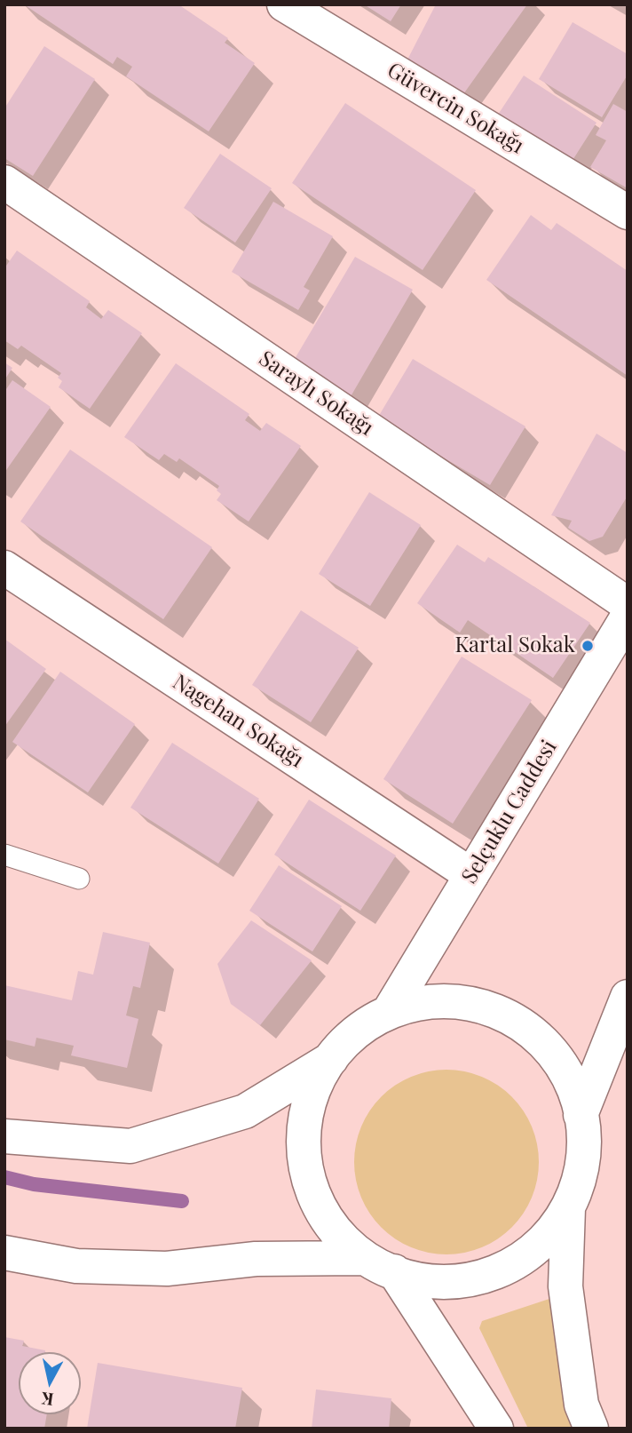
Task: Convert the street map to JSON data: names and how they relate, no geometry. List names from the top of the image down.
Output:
{
  "streets": {
    "street": [
      "Güvercin Sokağı",
      "Saraylı Sokağı",
      "Nagehan Sokağı",
      "Selçuklu Caddesi"
    ]
  },
  "crossings": [
    ["Nagehan Sokağı", "Selçuklu Caddesi"]
  ],
  "places": ["Kartal Sokak"],
  "north": "bottom"
}
